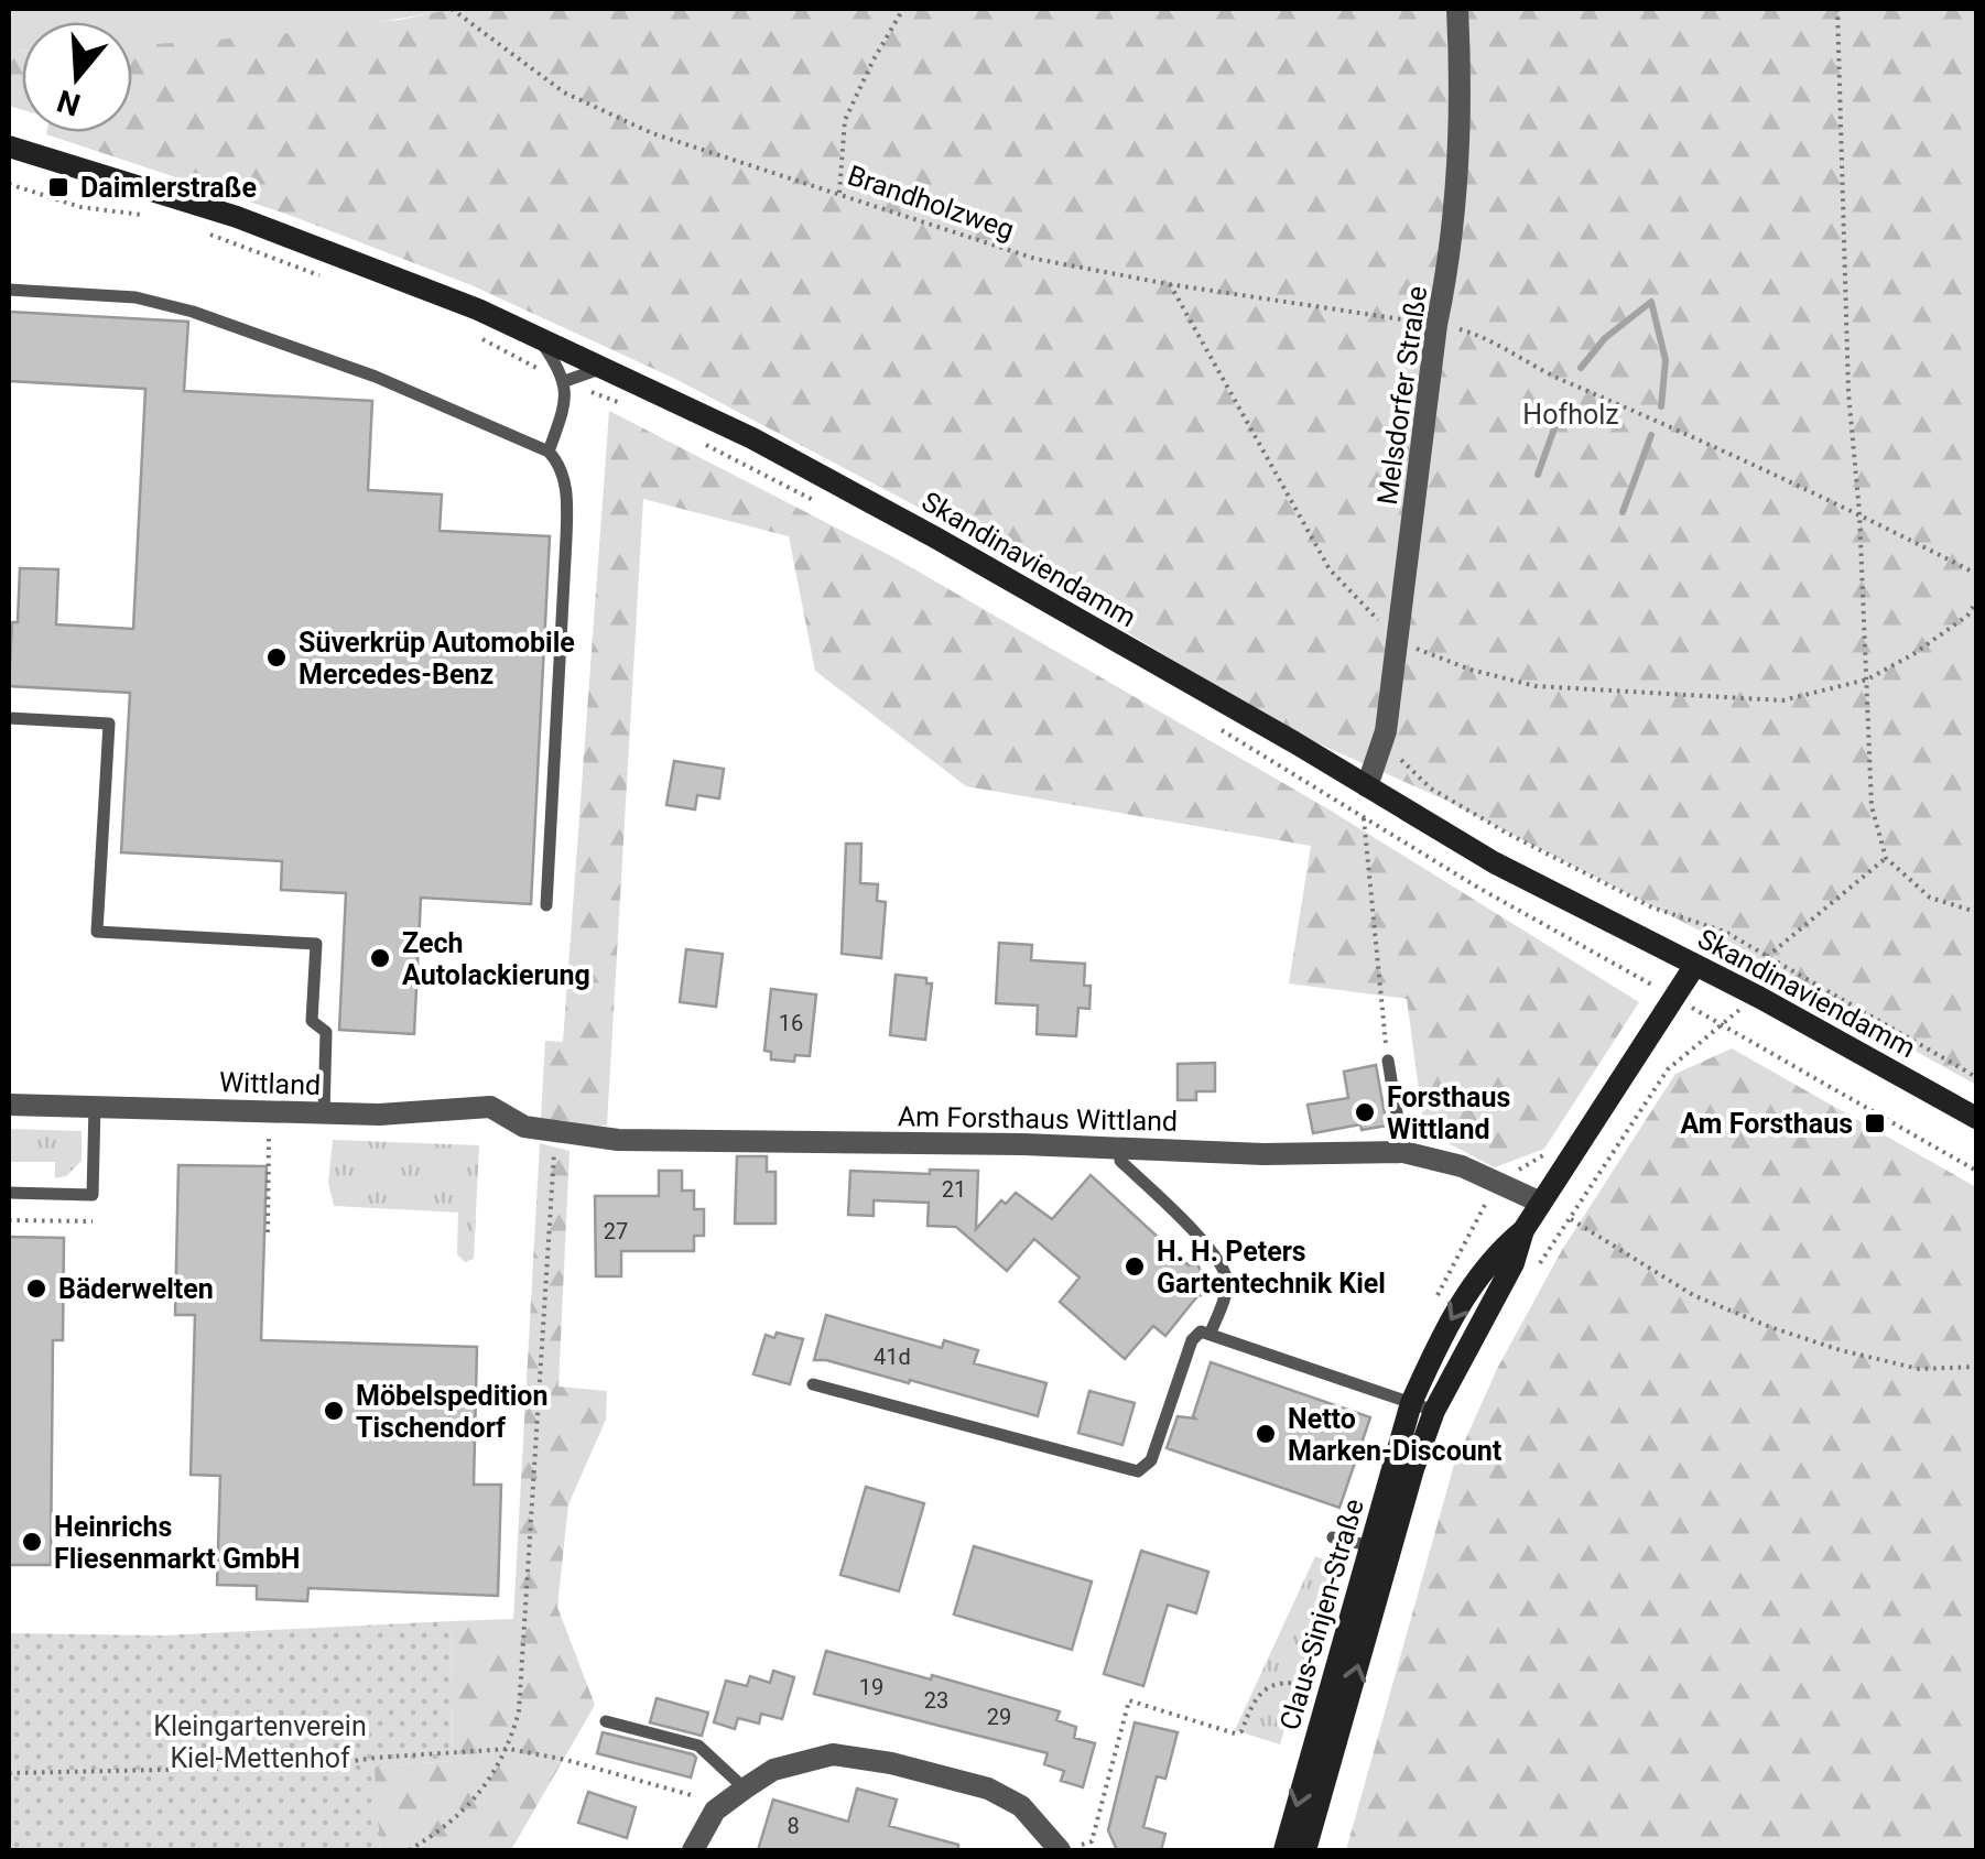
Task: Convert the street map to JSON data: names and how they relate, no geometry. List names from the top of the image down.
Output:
{
  "streets": {
    "main road": ["Skandinaviendamm", "Claus-Sinjen-Straße"],
    "street": ["Melsdorfer Straße", "Wittland", "Am Forsthaus Wittland"],
    "path": ["Brandholzweg"]
  },
  "crossings": [
    ["Brandholzweg", "Melsdorfer Straße"],
    ["Melsdorfer Straße", "Skandinaviendamm"],
    ["Skandinaviendamm", "Claus-Sinjen-Straße"],
    ["Wittland", "Am Forsthaus Wittland"],
    ["Am Forsthaus Wittland", "Claus-Sinjen-Straße"]
  ],
  "parks": ["Hofholz", "Kleingartenverein Kiel-Mettenhof"],
  "places": {
    "transit": ["Daimlerstraße", "Am Forsthaus"],
    "other": [
      "Süverkrüp Automobile Mercedes-Benz",
      "Zech Autolackierung",
      "Forsthaus Wittland",
      "H. H. Peters Gartentechnik Kiel",
      "Bäderwelten",
      "Möbelspedition Tischendorf",
      "Netto Marken-Discount",
      "Heinrichs Fliesenmarkt GmbH"
    ]
  },
  "house_numbers": [
    "16",
    "21",
    "27",
    "41d",
    "19",
    "23",
    "29",
    "8"
  ],
  "north": "bottom"
}
